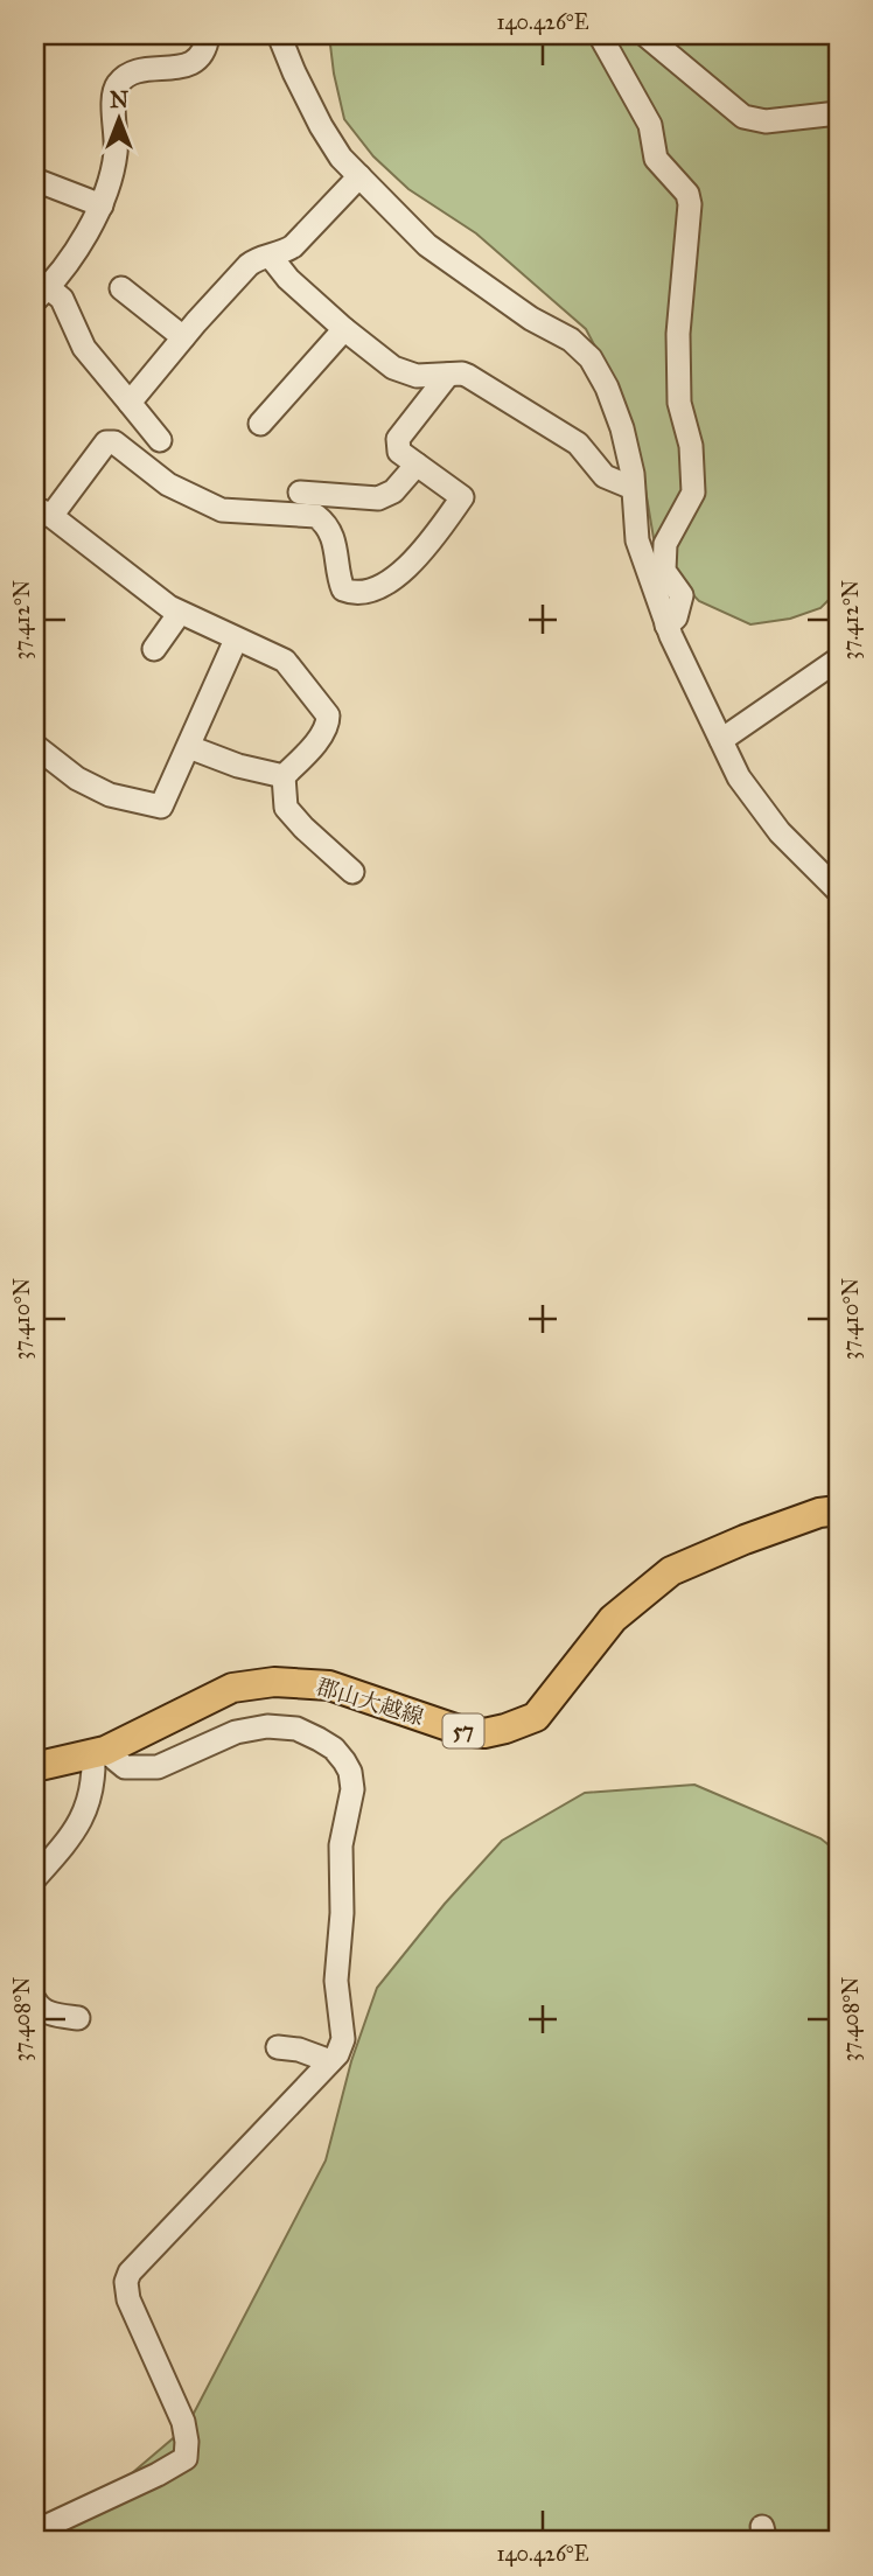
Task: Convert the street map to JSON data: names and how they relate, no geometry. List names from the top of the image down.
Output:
{
  "streets": {
    "main road": ["郡山大越線", "57"]
  },
  "north": "top",
  "coordinates": [
    "140.426°E",
    "37.412°N",
    "37.410°N",
    "37.408°N"
  ]
}
